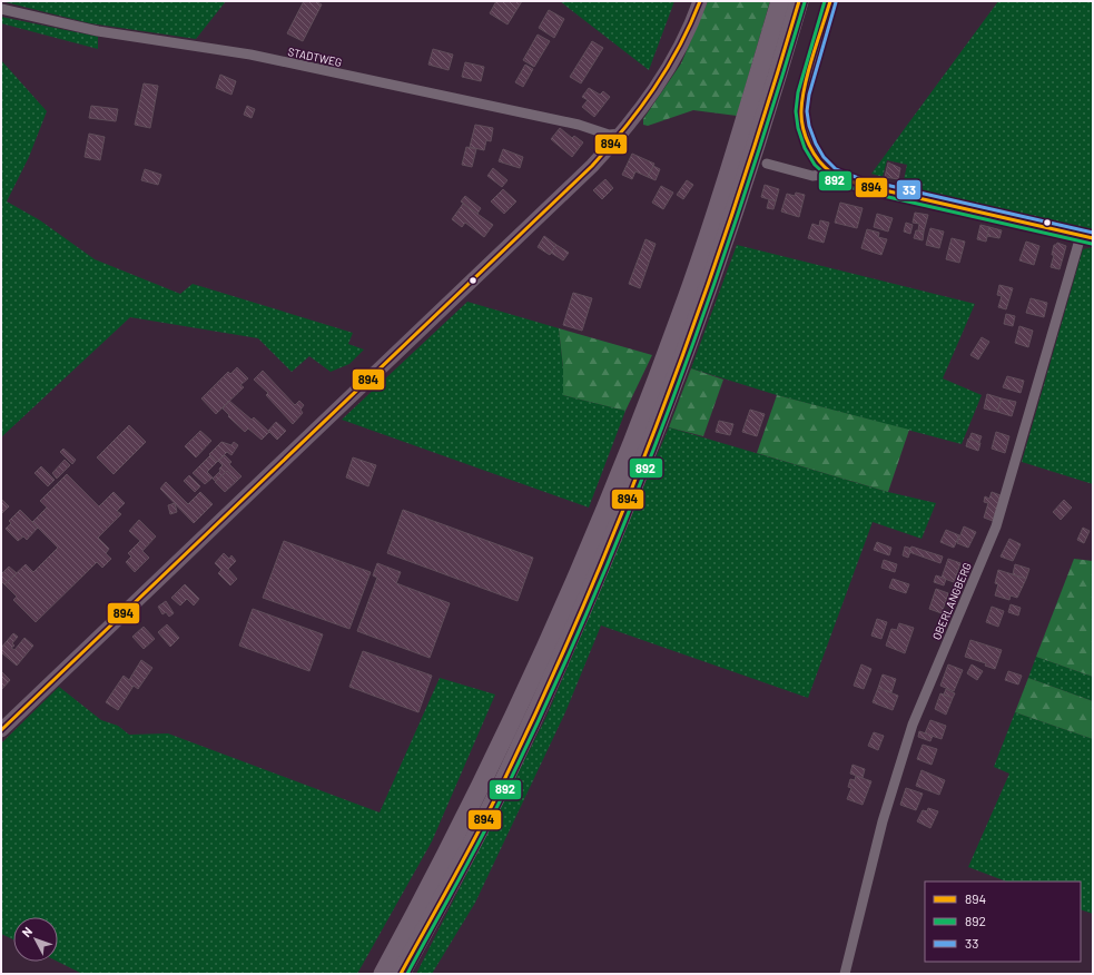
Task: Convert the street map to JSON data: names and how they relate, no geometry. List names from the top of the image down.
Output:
{
  "streets": {
    "street": ["STADTWEG", "OBERLANGBERG"]
  },
  "lines": ["transit line 894", "transit line 892", "transit line 33"],
  "legend": ["894", "892", "33"],
  "north": "top left"
}
